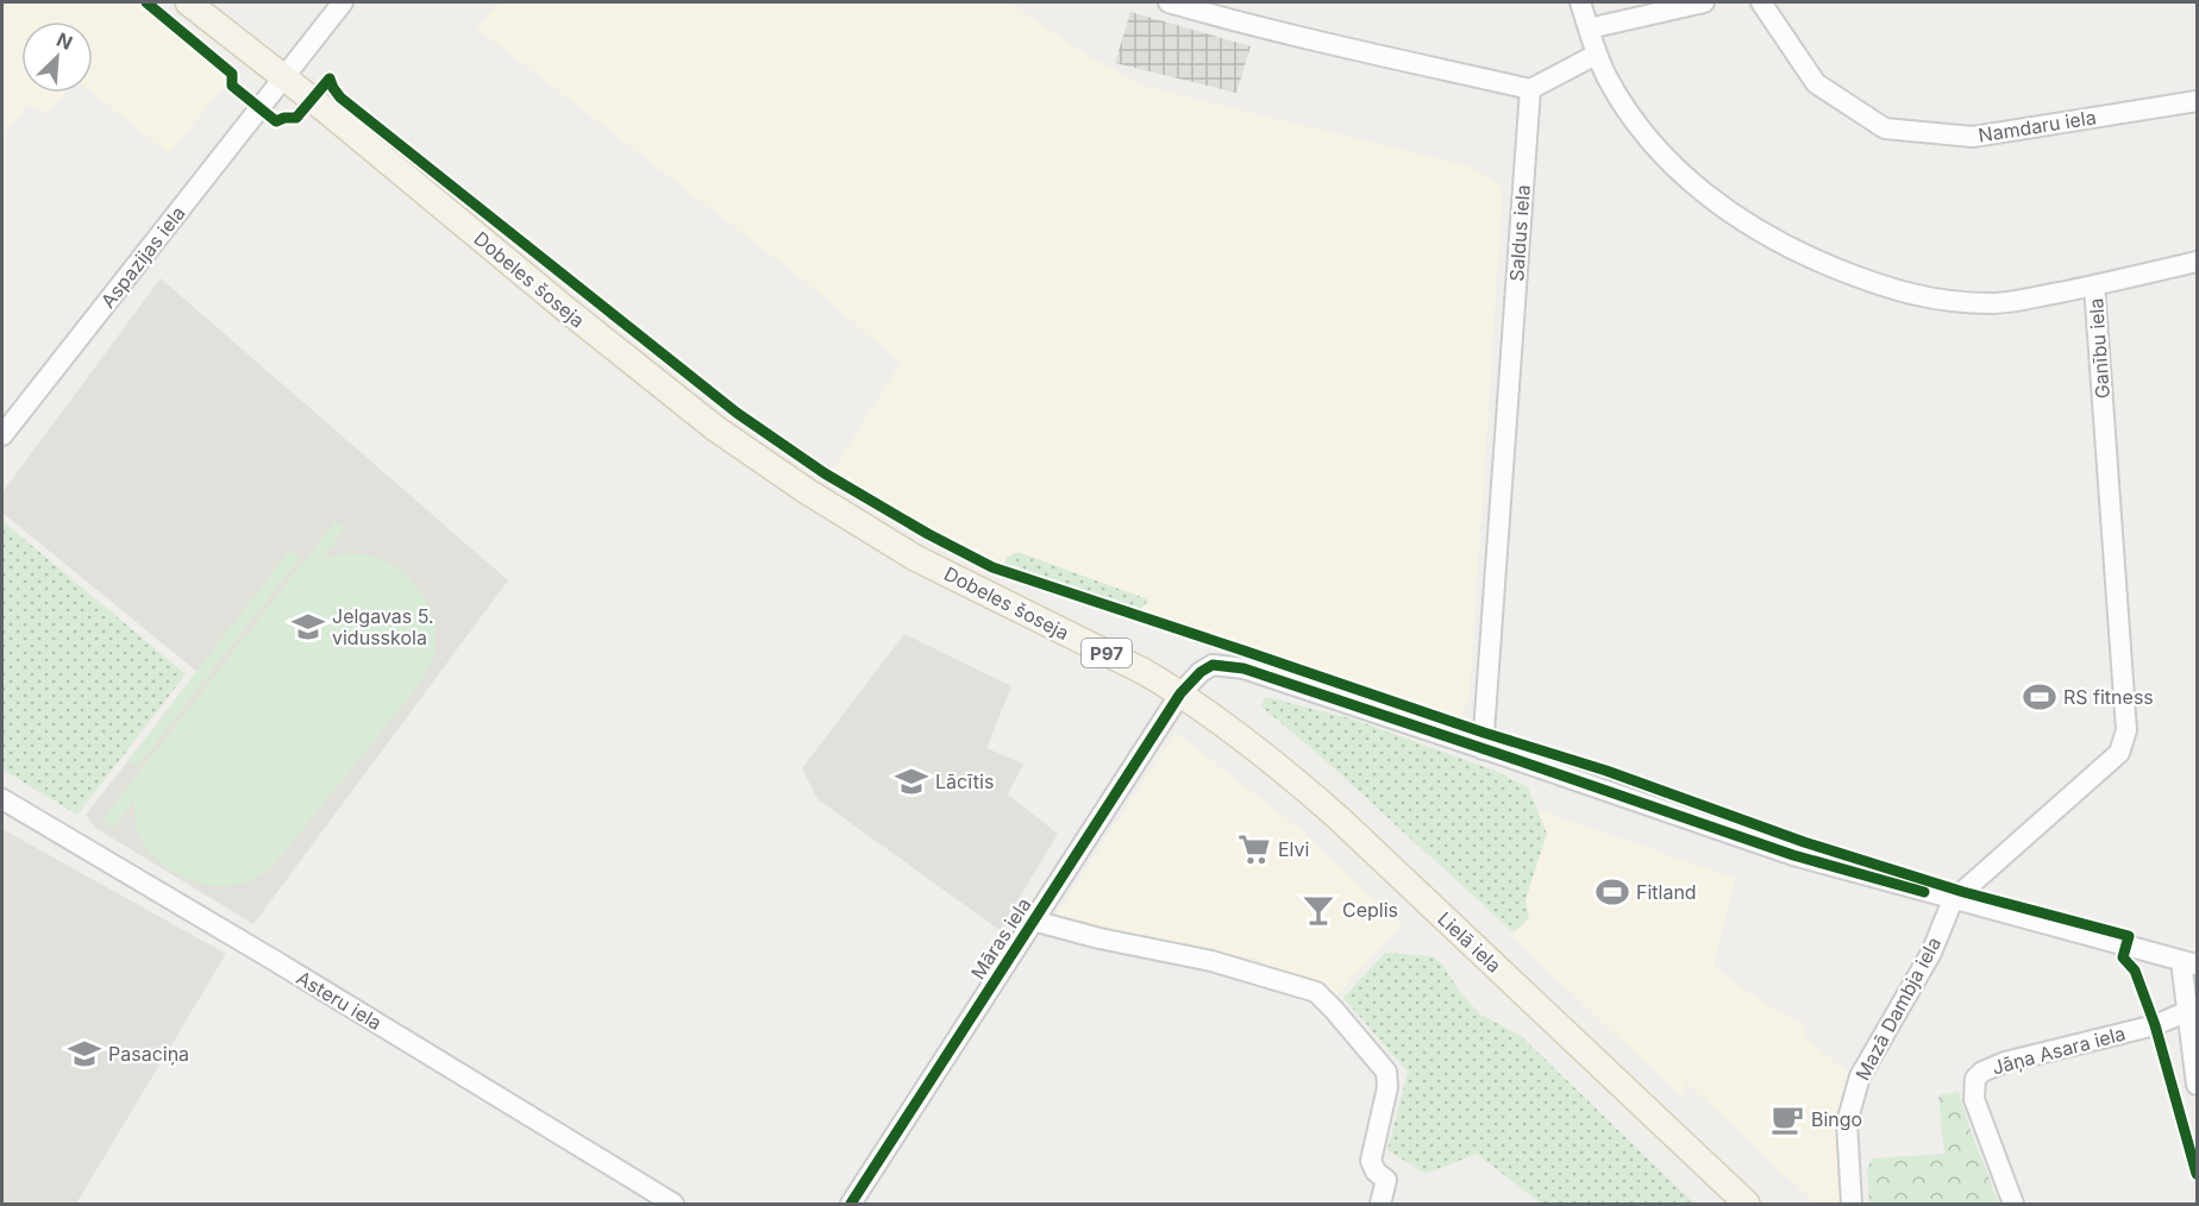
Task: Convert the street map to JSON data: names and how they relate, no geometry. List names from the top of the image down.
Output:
{
  "streets": {
    "main road": ["Dobeles šoseja", "P97", "Lielā iela"],
    "street": [
      "Namdaru iela",
      "Saldus iela",
      "Aspazijas iela",
      "Ganību iela",
      "Māras iela",
      "Asteru iela",
      "Mazā Dambja iela",
      "Jāņa Asara iela"
    ]
  },
  "crossings": [
    ["Aspazijas iela", "Dobeles šoseja"],
    ["Dobeles šoseja", "Māras iela"],
    ["Dobeles šoseja", "Lielā iela"],
    ["Ganību iela", "Mazā Dambja iela"],
    ["Māras iela", "Lielā iela"]
  ],
  "places": {
    "school or university": ["Jelgavas 5. vidusskola", "Lācītis", "Pasaciņa"],
    "sports": ["RS fitness", "Fitland"],
    "supermarket": ["Elvi"],
    "bar": ["Ceplis"],
    "cafe": ["Bingo"]
  },
  "north": "top right"
}
